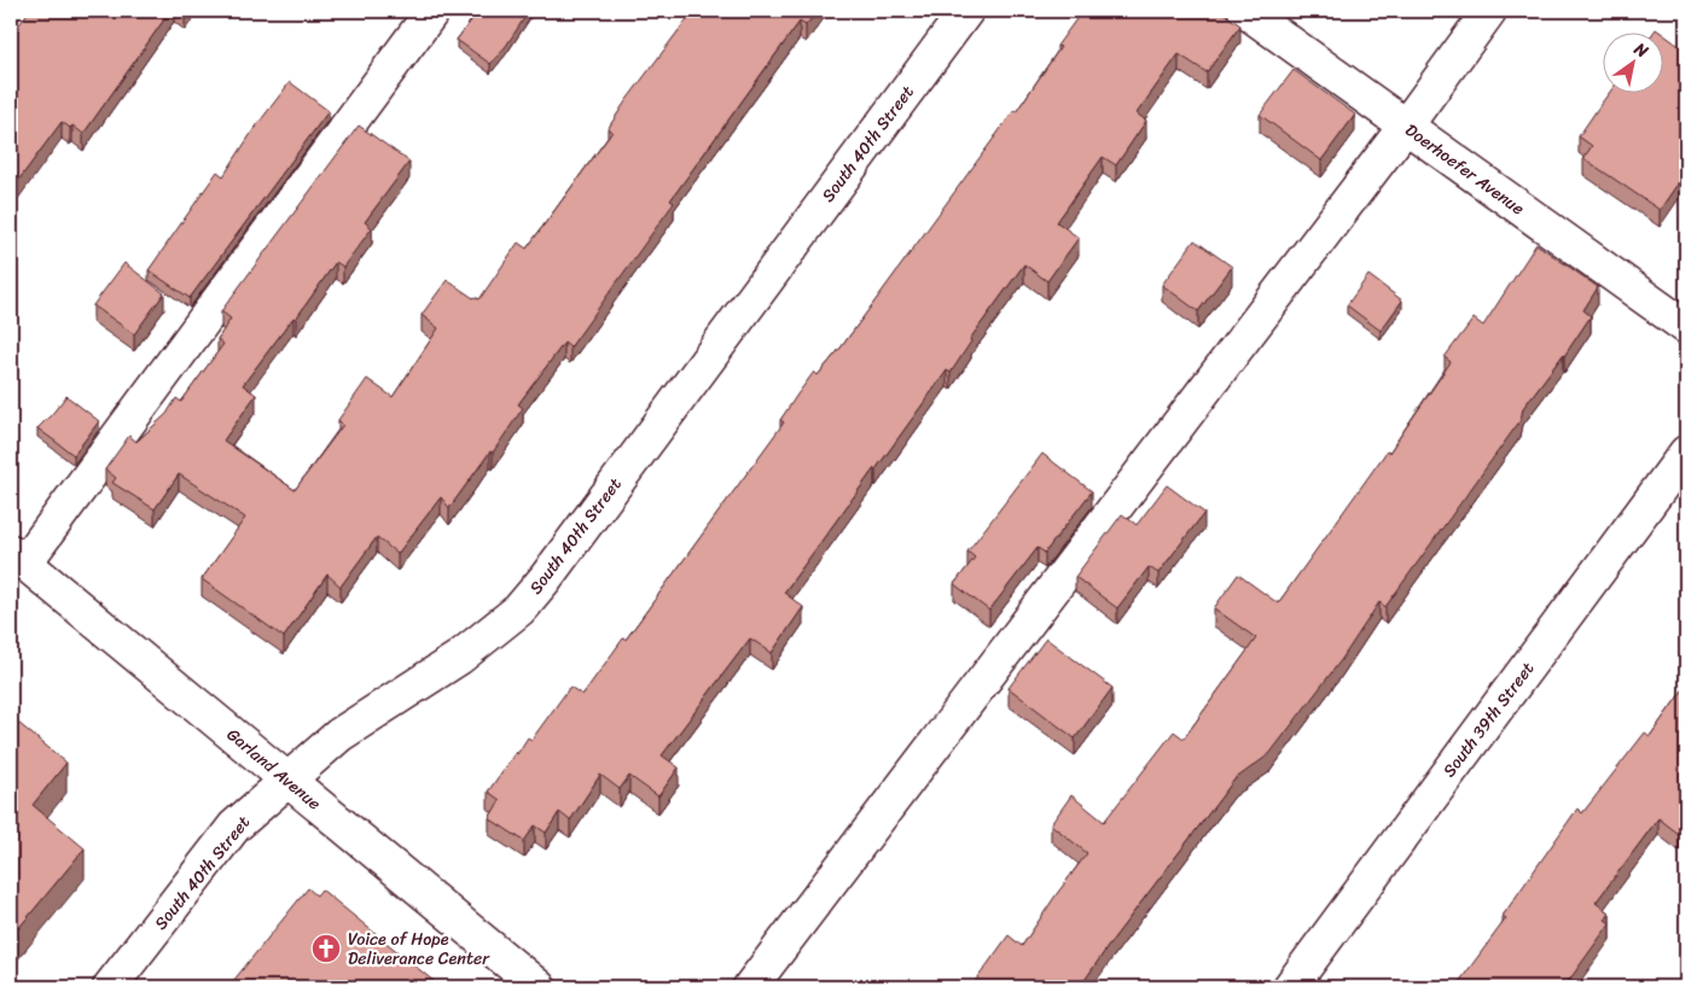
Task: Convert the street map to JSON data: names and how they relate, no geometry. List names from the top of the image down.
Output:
{
  "streets": {
    "street": [
      "South 40th Street",
      "Doerhoefer Avenue",
      "South 39th Street",
      "Garland Avenue"
    ]
  },
  "crossings": [
    ["South 40th Street", "Garland Avenue"]
  ],
  "places": {
    "church": ["Voice of Hope Deliverance Center"]
  },
  "north": "top right"
}
